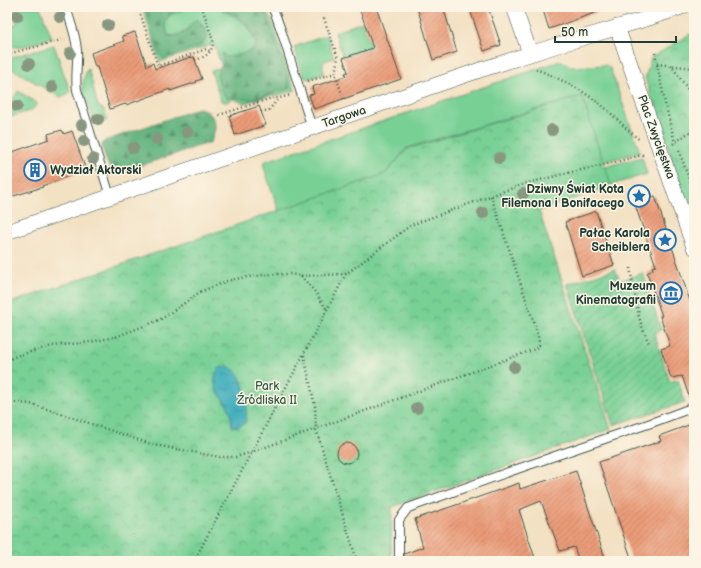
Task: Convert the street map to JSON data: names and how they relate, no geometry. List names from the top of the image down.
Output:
{
  "streets": {
    "street": ["Targowa", "Plac Zwycięstwa"]
  },
  "crossings": [
    ["Targowa", "Plac Zwycięstwa"]
  ],
  "parks": ["Park Źródliska II"],
  "places": {
    "building": ["Wydział Aktorski"],
    "place": ["Dziwny Świat Kota Filemona i Bonifacego", "Pałac Karola Scheiblera"],
    "museum": ["Muzeum Kinematografii"]
  },
  "scale_bar": "50 m"
}
